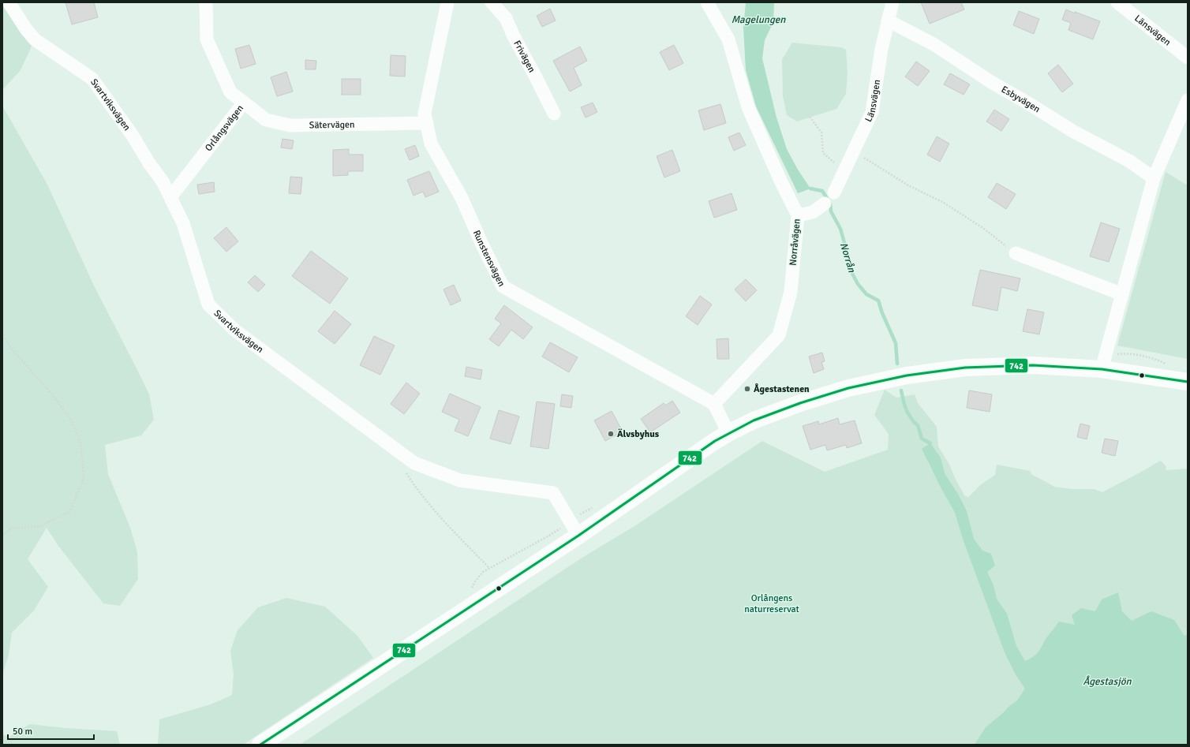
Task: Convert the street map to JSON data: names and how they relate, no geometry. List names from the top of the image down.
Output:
{
  "streets": {
    "street": [
      "Länsvägen",
      "Frivägen",
      "Esbyvägen",
      "Svartviksvägen",
      "Sätervägen",
      "Orlångsvägen",
      "Norråvägen",
      "Runstensvägen"
    ]
  },
  "crossings": [
    ["Länsvägen", "Esbyvägen"],
    ["Svartviksvägen", "Orlångsvägen"],
    ["Sätervägen", "Orlångsvägen"],
    ["Sätervägen", "Runstensvägen"],
    ["Norråvägen", "Runstensvägen"]
  ],
  "water": ["Magelungen", "Norrån", "Ågestasjön"],
  "parks": ["Orlångens naturreservat"],
  "places": ["Ågestastenen", "Älvsbyhus"],
  "lines": ["transit line 742"],
  "scale_bar": "50 m"
}
